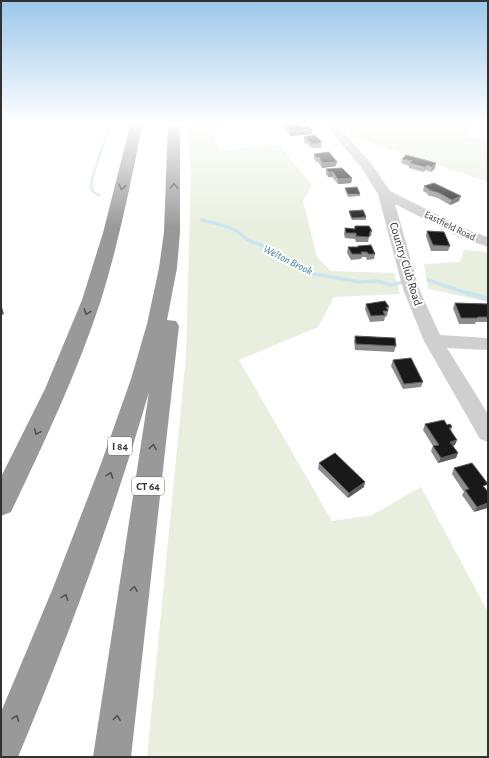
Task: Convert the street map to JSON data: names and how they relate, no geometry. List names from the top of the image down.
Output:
{
  "streets": {
    "highway": ["I 84", "CT 64"],
    "street": ["Eastfield Road", "Country Club Road"]
  },
  "crossings": [
    ["Eastfield Road", "Country Club Road"],
    ["I 84", "CT 64"]
  ],
  "water": ["Welton Brook"]
}
